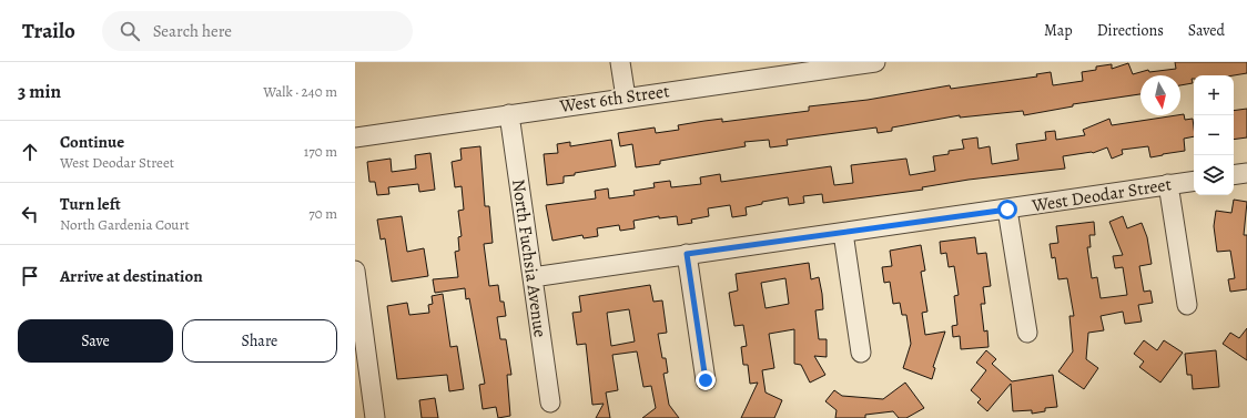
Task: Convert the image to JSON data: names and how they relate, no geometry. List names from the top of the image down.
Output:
{
  "streets": {
    "street": ["West 6th Street", "West Deodar Street", "North Fuchsia Avenue"]
  },
  "crossings": [
    ["West 6th Street", "North Fuchsia Avenue"],
    ["West Deodar Street", "North Fuchsia Avenue"]
  ],
  "north": "bottom",
  "page": {
    "header": "Trailo",
    "search": "Search here",
    "nav": ["Map", "Directions", "Saved"],
    "heading": ["3 min", "Walk · 240 m"],
    "map_buttons": ["+", "−"],
    "list": [
      ["Continue", "West Deodar Street", "170 m"],
      ["Turn left", "North Gardenia Court", "70 m"],
      "Arrive at destination"
    ],
    "buttons": ["Save", "Share"]
  }
}
